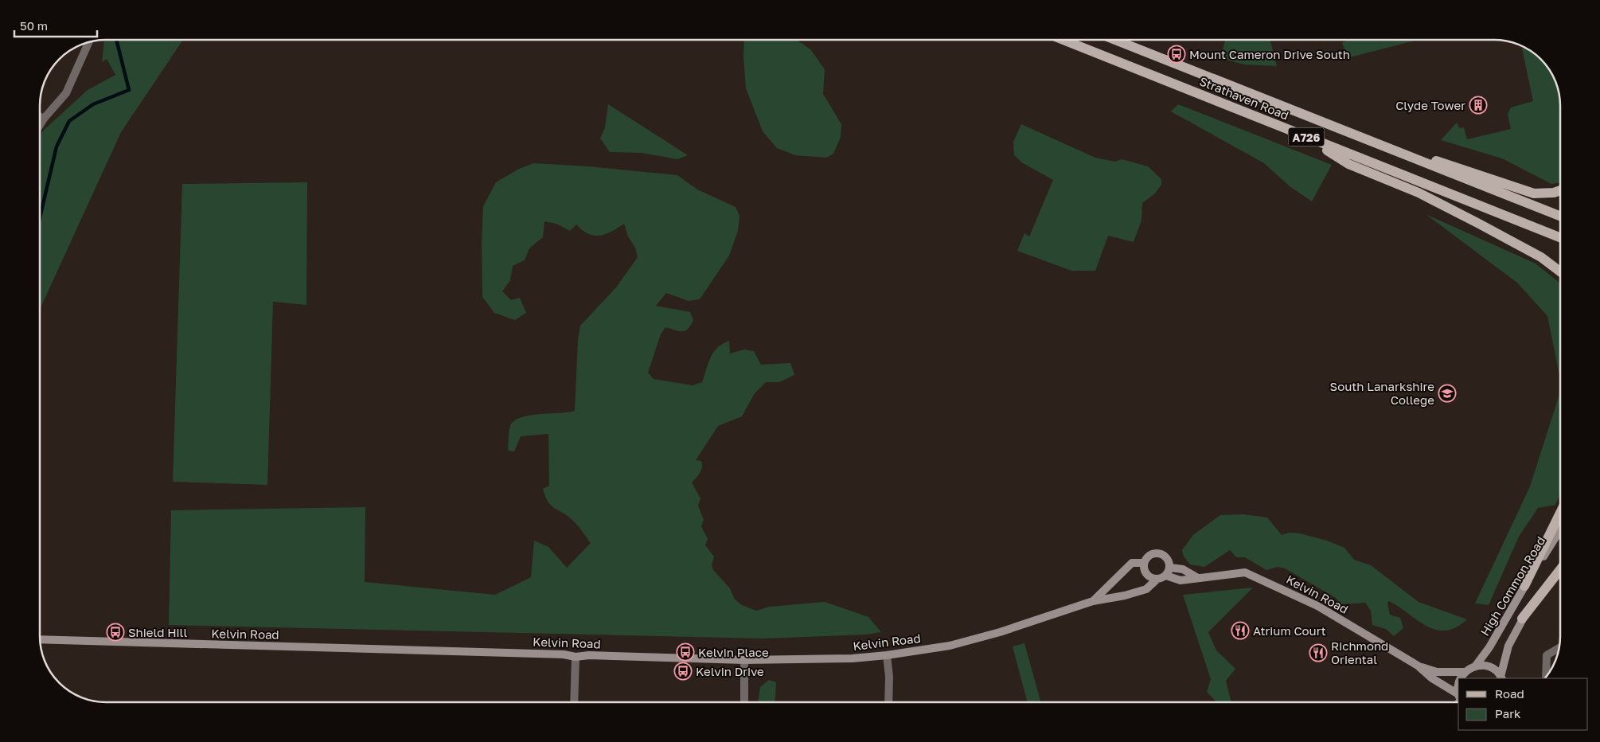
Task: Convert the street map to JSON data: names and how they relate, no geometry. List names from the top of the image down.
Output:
{
  "streets": {
    "main road": ["Strathaven Road", "A726"],
    "street": ["High Common Road", "Kelvin Road"]
  },
  "crossings": [
    ["Strathaven Road", "A726"]
  ],
  "places": {
    "bus stop": [
      "Mount Cameron Drive South",
      "Shield Hill",
      "Kelvin Place",
      "Kelvin Drive"
    ],
    "building": ["Clyde Tower"],
    "school or university": ["South Lanarkshire College"],
    "restaurant": ["Atrium Court", "Richmond Oriental"]
  },
  "legend": ["Road", "Park"],
  "scale_bar": "50 m"
}
